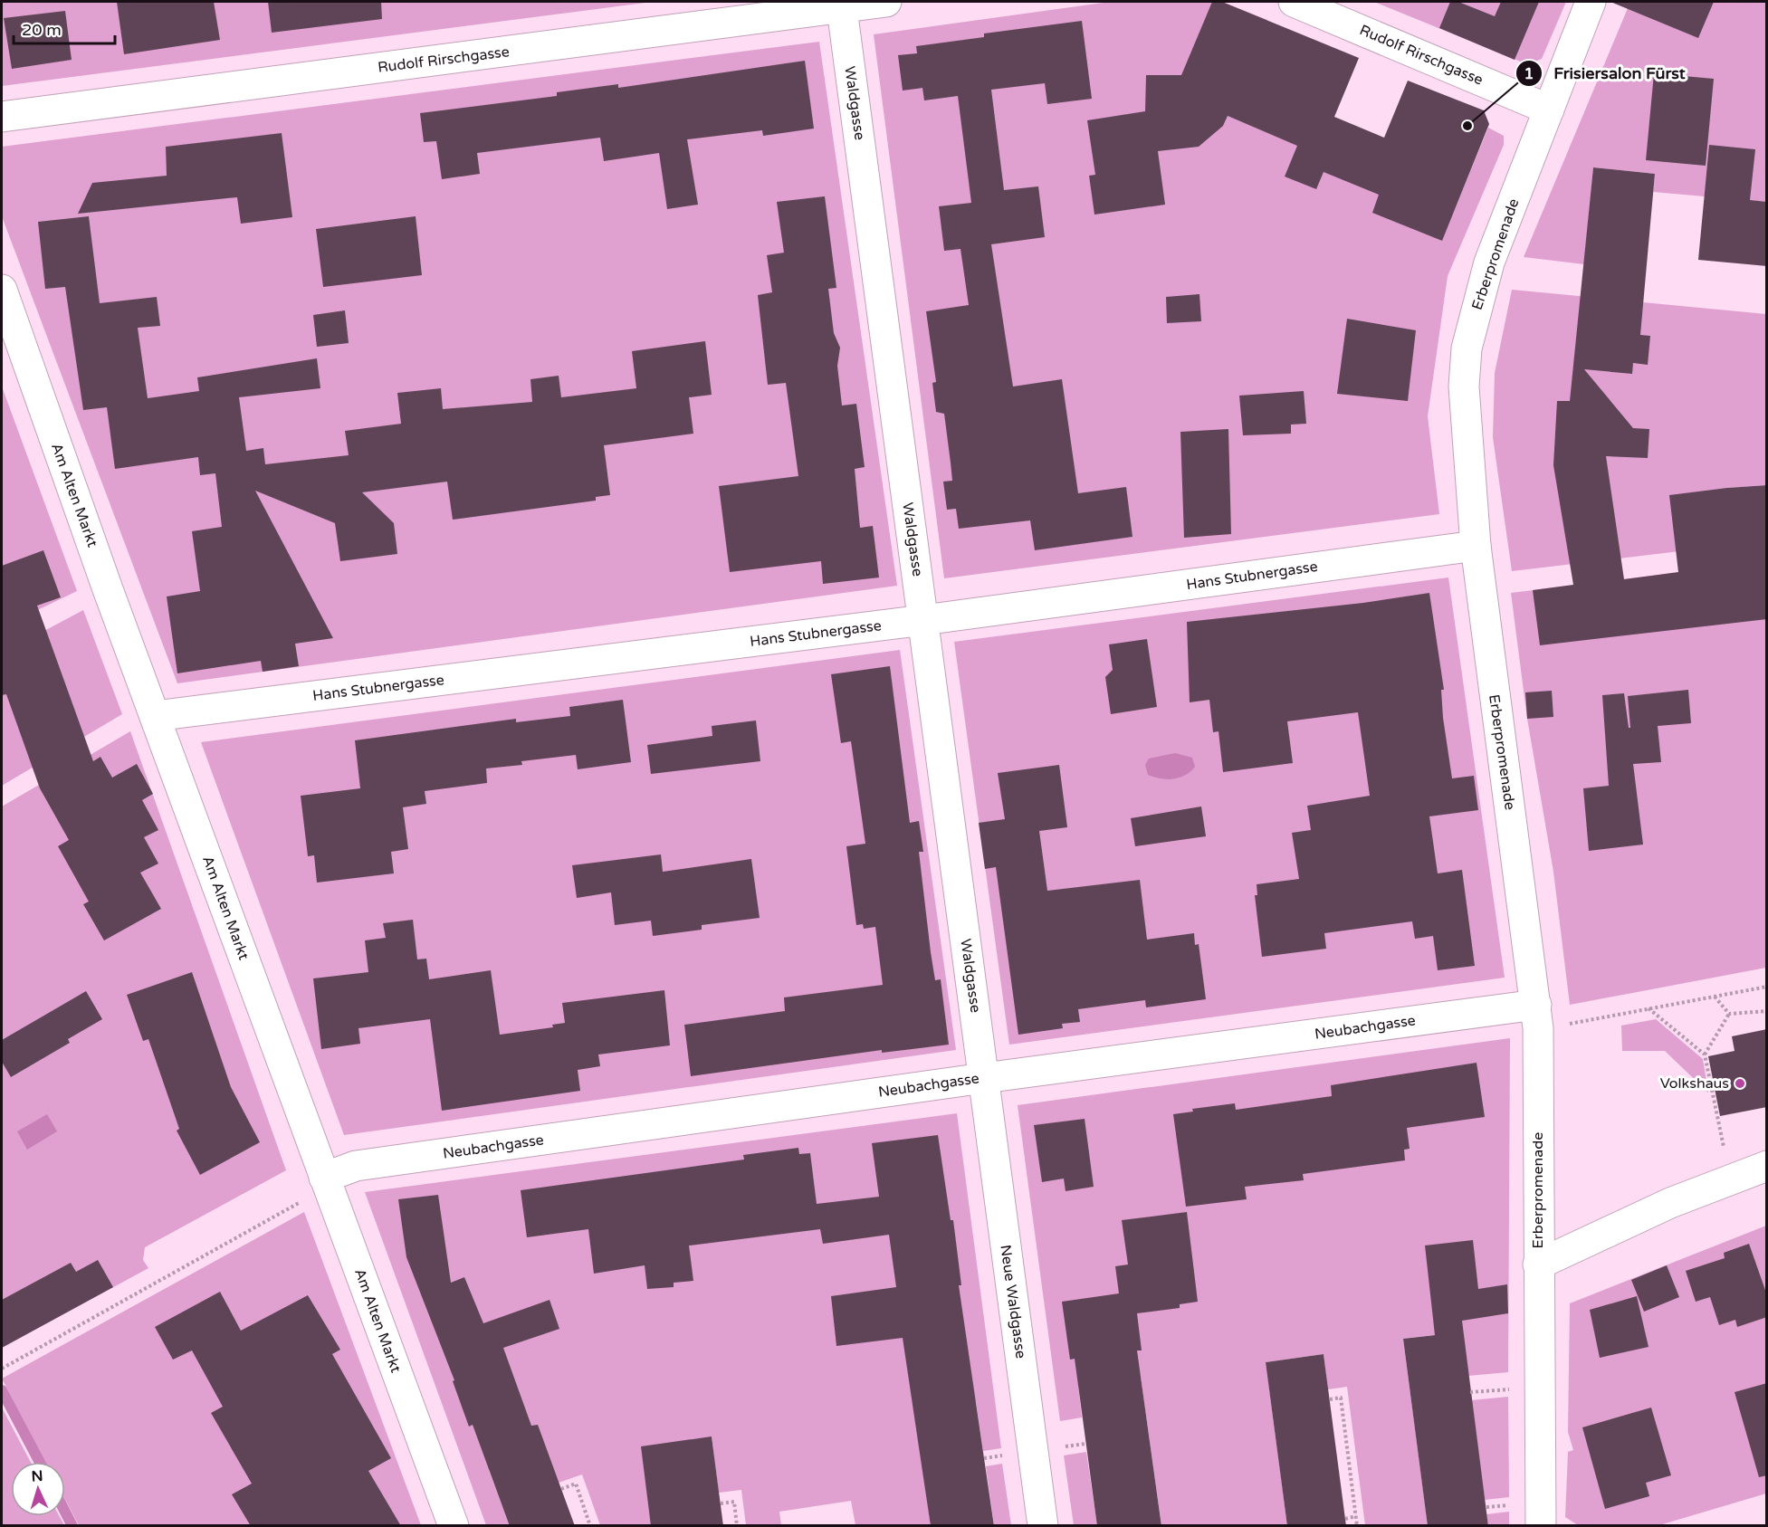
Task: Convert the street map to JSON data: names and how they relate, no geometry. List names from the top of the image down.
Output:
{
  "streets": {
    "street": [
      "Rudolf Rirschgasse",
      "Waldgasse",
      "Erberpromenade",
      "Am Alten Markt",
      "Hans Stubnergasse",
      "Neubachgasse",
      "Neue Waldgasse"
    ]
  },
  "crossings": [
    ["Rudolf Rirschgasse", "Waldgasse"],
    ["Rudolf Rirschgasse", "Erberpromenade"],
    ["Waldgasse", "Hans Stubnergasse"],
    ["Waldgasse", "Neubachgasse"],
    ["Waldgasse", "Neue Waldgasse"],
    ["Erberpromenade", "Hans Stubnergasse"],
    ["Erberpromenade", "Neubachgasse"],
    ["Am Alten Markt", "Hans Stubnergasse"],
    ["Am Alten Markt", "Neubachgasse"],
    ["Neubachgasse", "Neue Waldgasse"]
  ],
  "places": ["Frisiersalon Fürst", "Volkshaus"],
  "scale_bar": "20 m",
  "north": "top"
}
